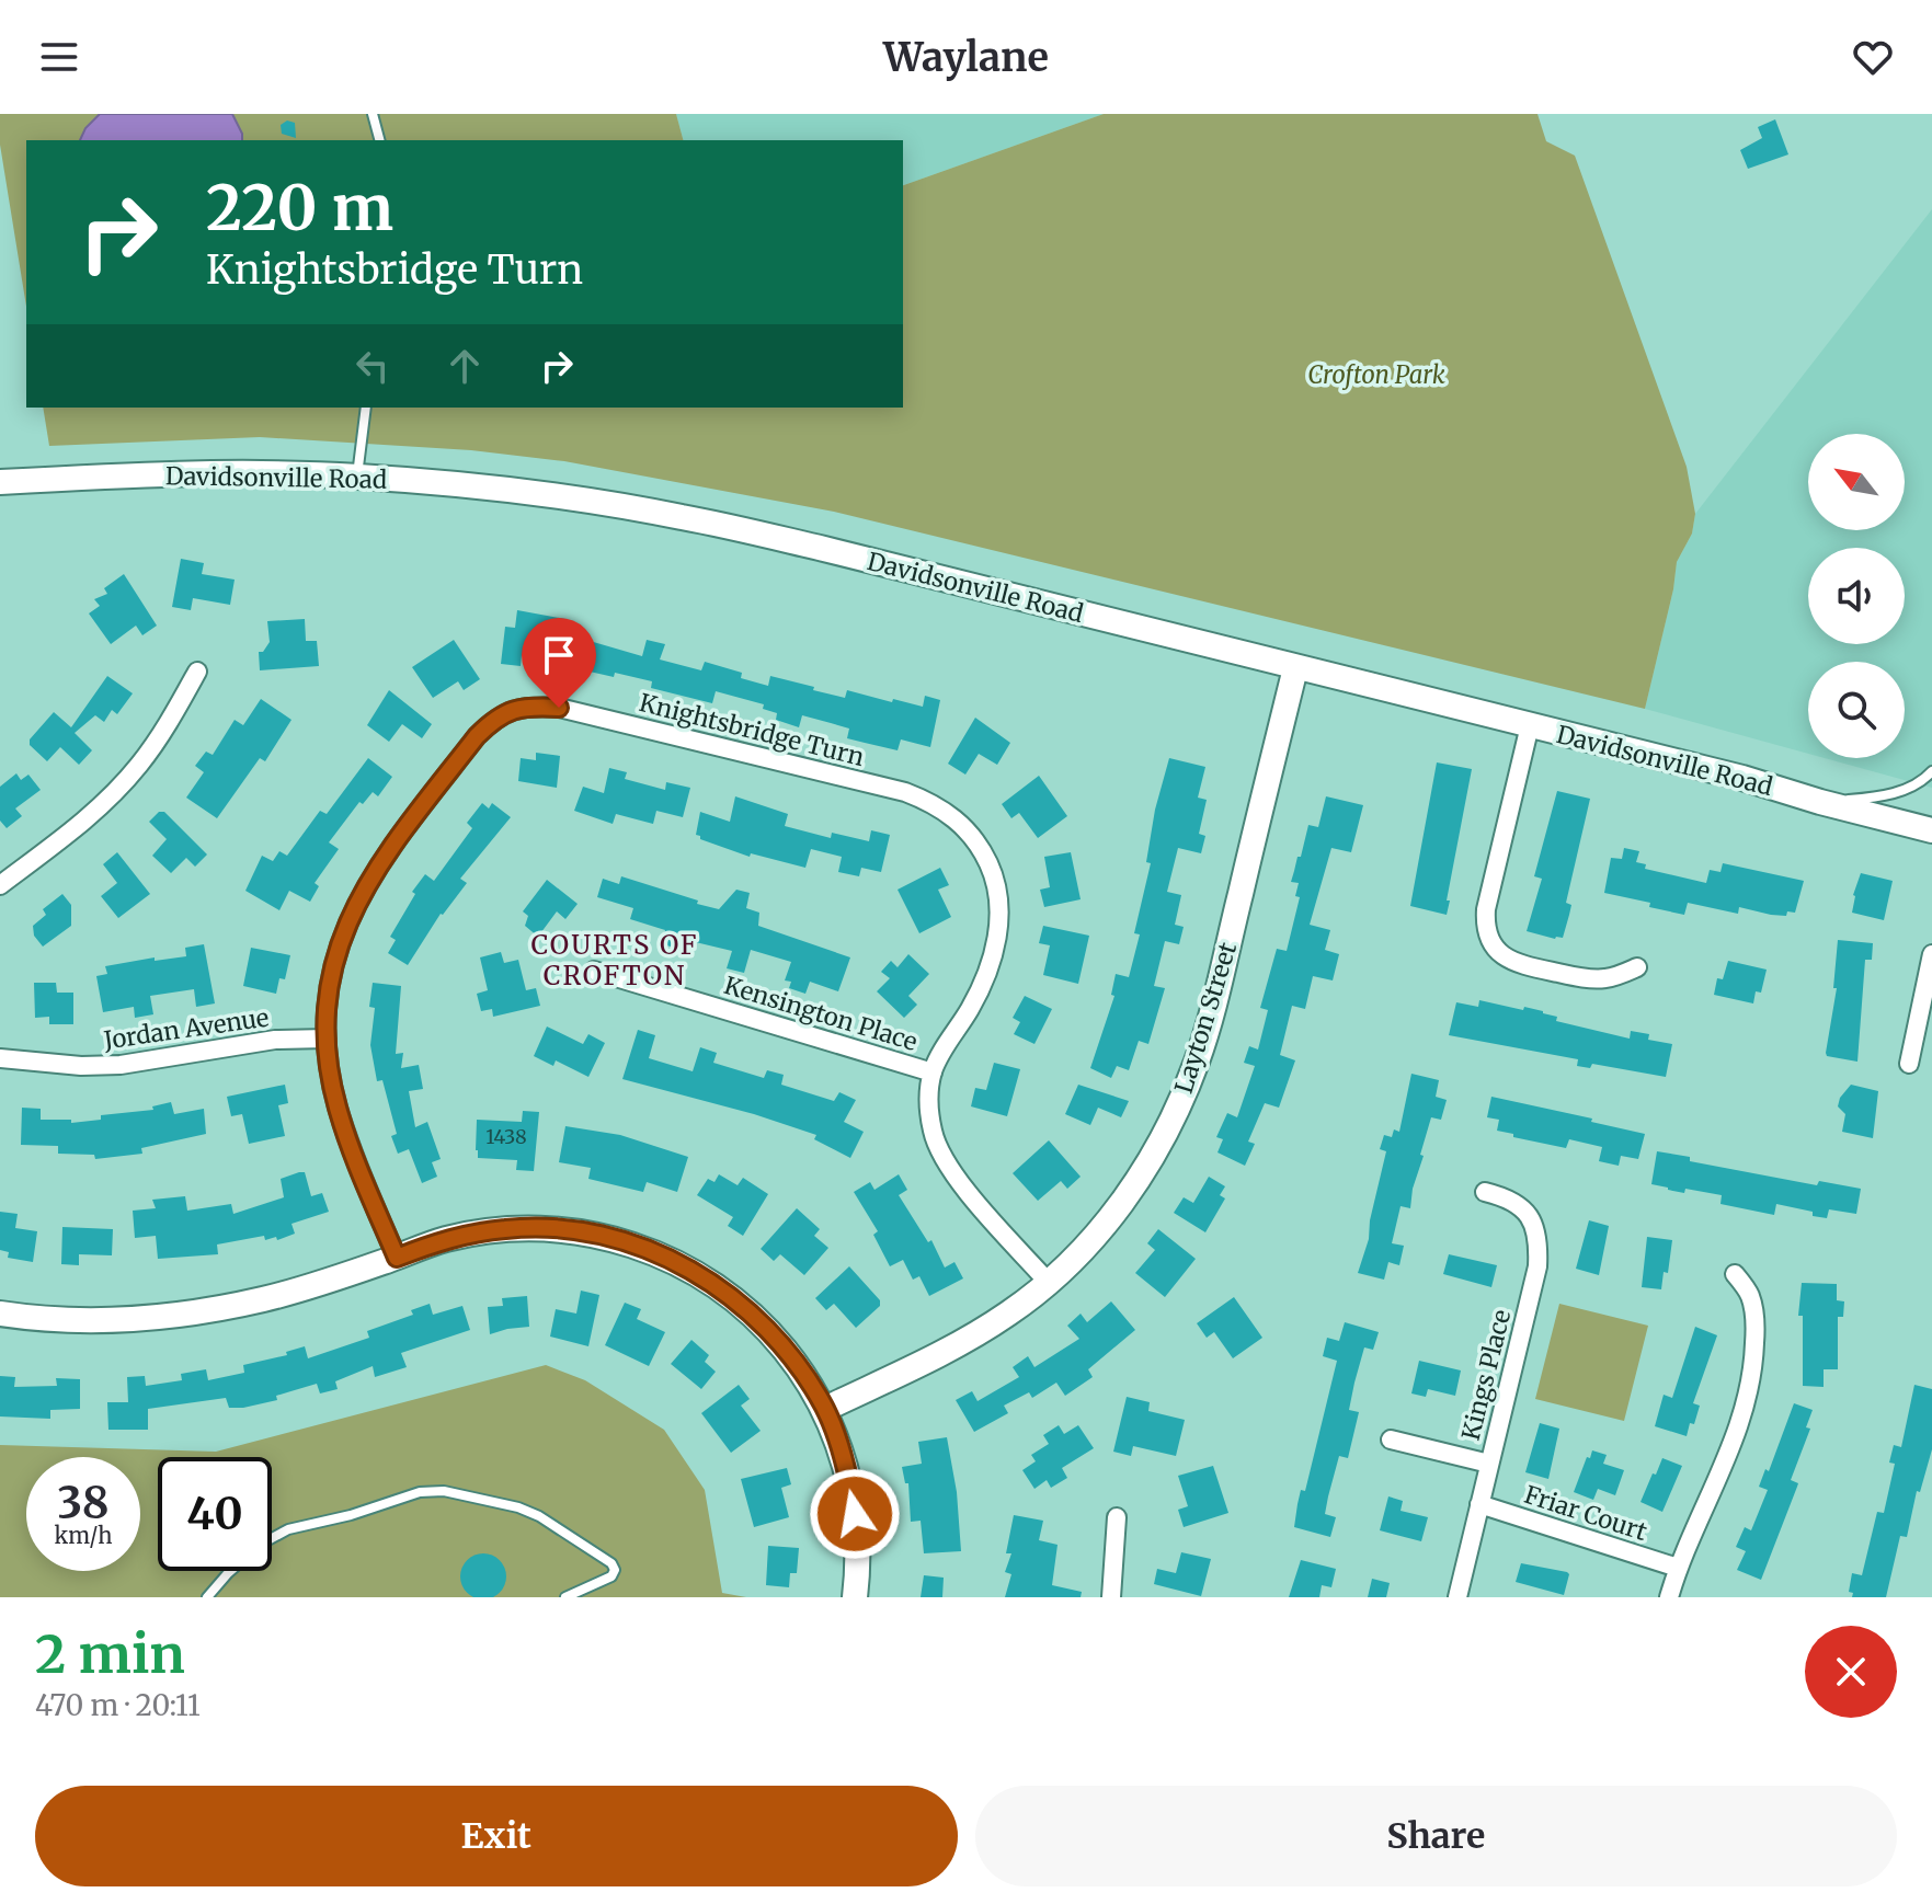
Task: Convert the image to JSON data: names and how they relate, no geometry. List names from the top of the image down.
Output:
{
  "streets": {
    "street": [
      "Davidsonville Road",
      "Knightsbridge Turn",
      "Kensington Place",
      "Layton Street",
      "Jordan Avenue",
      "Kings Place",
      "Friar Court"
    ]
  },
  "crossings": [
    ["Davidsonville Road", "Layton Street"],
    ["Knightsbridge Turn", "Kensington Place"],
    ["Knightsbridge Turn", "Layton Street"],
    ["Knightsbridge Turn", "Jordan Avenue"],
    ["Kings Place", "Friar Court"]
  ],
  "districts": ["COURTS OF CROFTON"],
  "parks": ["Crofton Park"],
  "house_numbers": ["1438"],
  "north": "top left",
  "page": {
    "header": "Waylane",
    "turn": ["220 m", "Knightsbridge Turn"],
    "speed": "38 km/h",
    "limit": "40",
    "heading": ["2 min", "470 m · 20:11"],
    "buttons": ["Exit", "Share"]
  }
}
